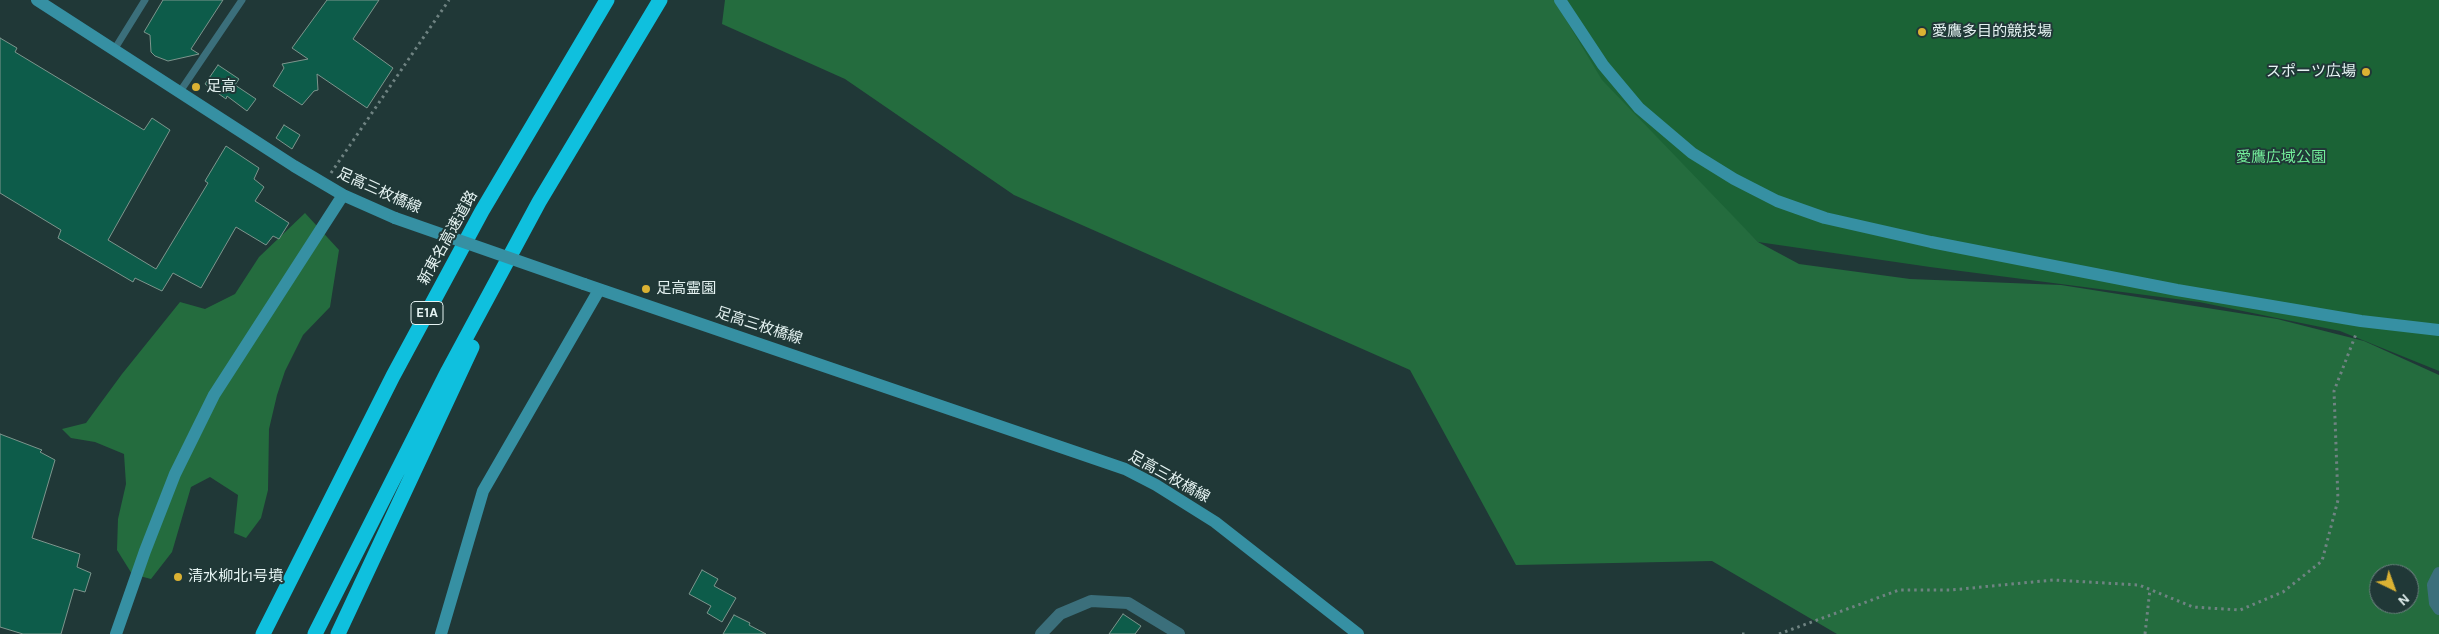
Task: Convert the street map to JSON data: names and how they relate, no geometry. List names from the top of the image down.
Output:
{
  "streets": {
    "highway": ["新東名高速道路", "E1A"],
    "street": ["足高三枚橋線"]
  },
  "parks": ["愛鷹広域公園"],
  "places": [
    "愛鷹多目的競技場",
    "スポーツ広場",
    "足高",
    "足高霊園",
    "清水柳北1号墳"
  ],
  "north": "bottom right"
}
